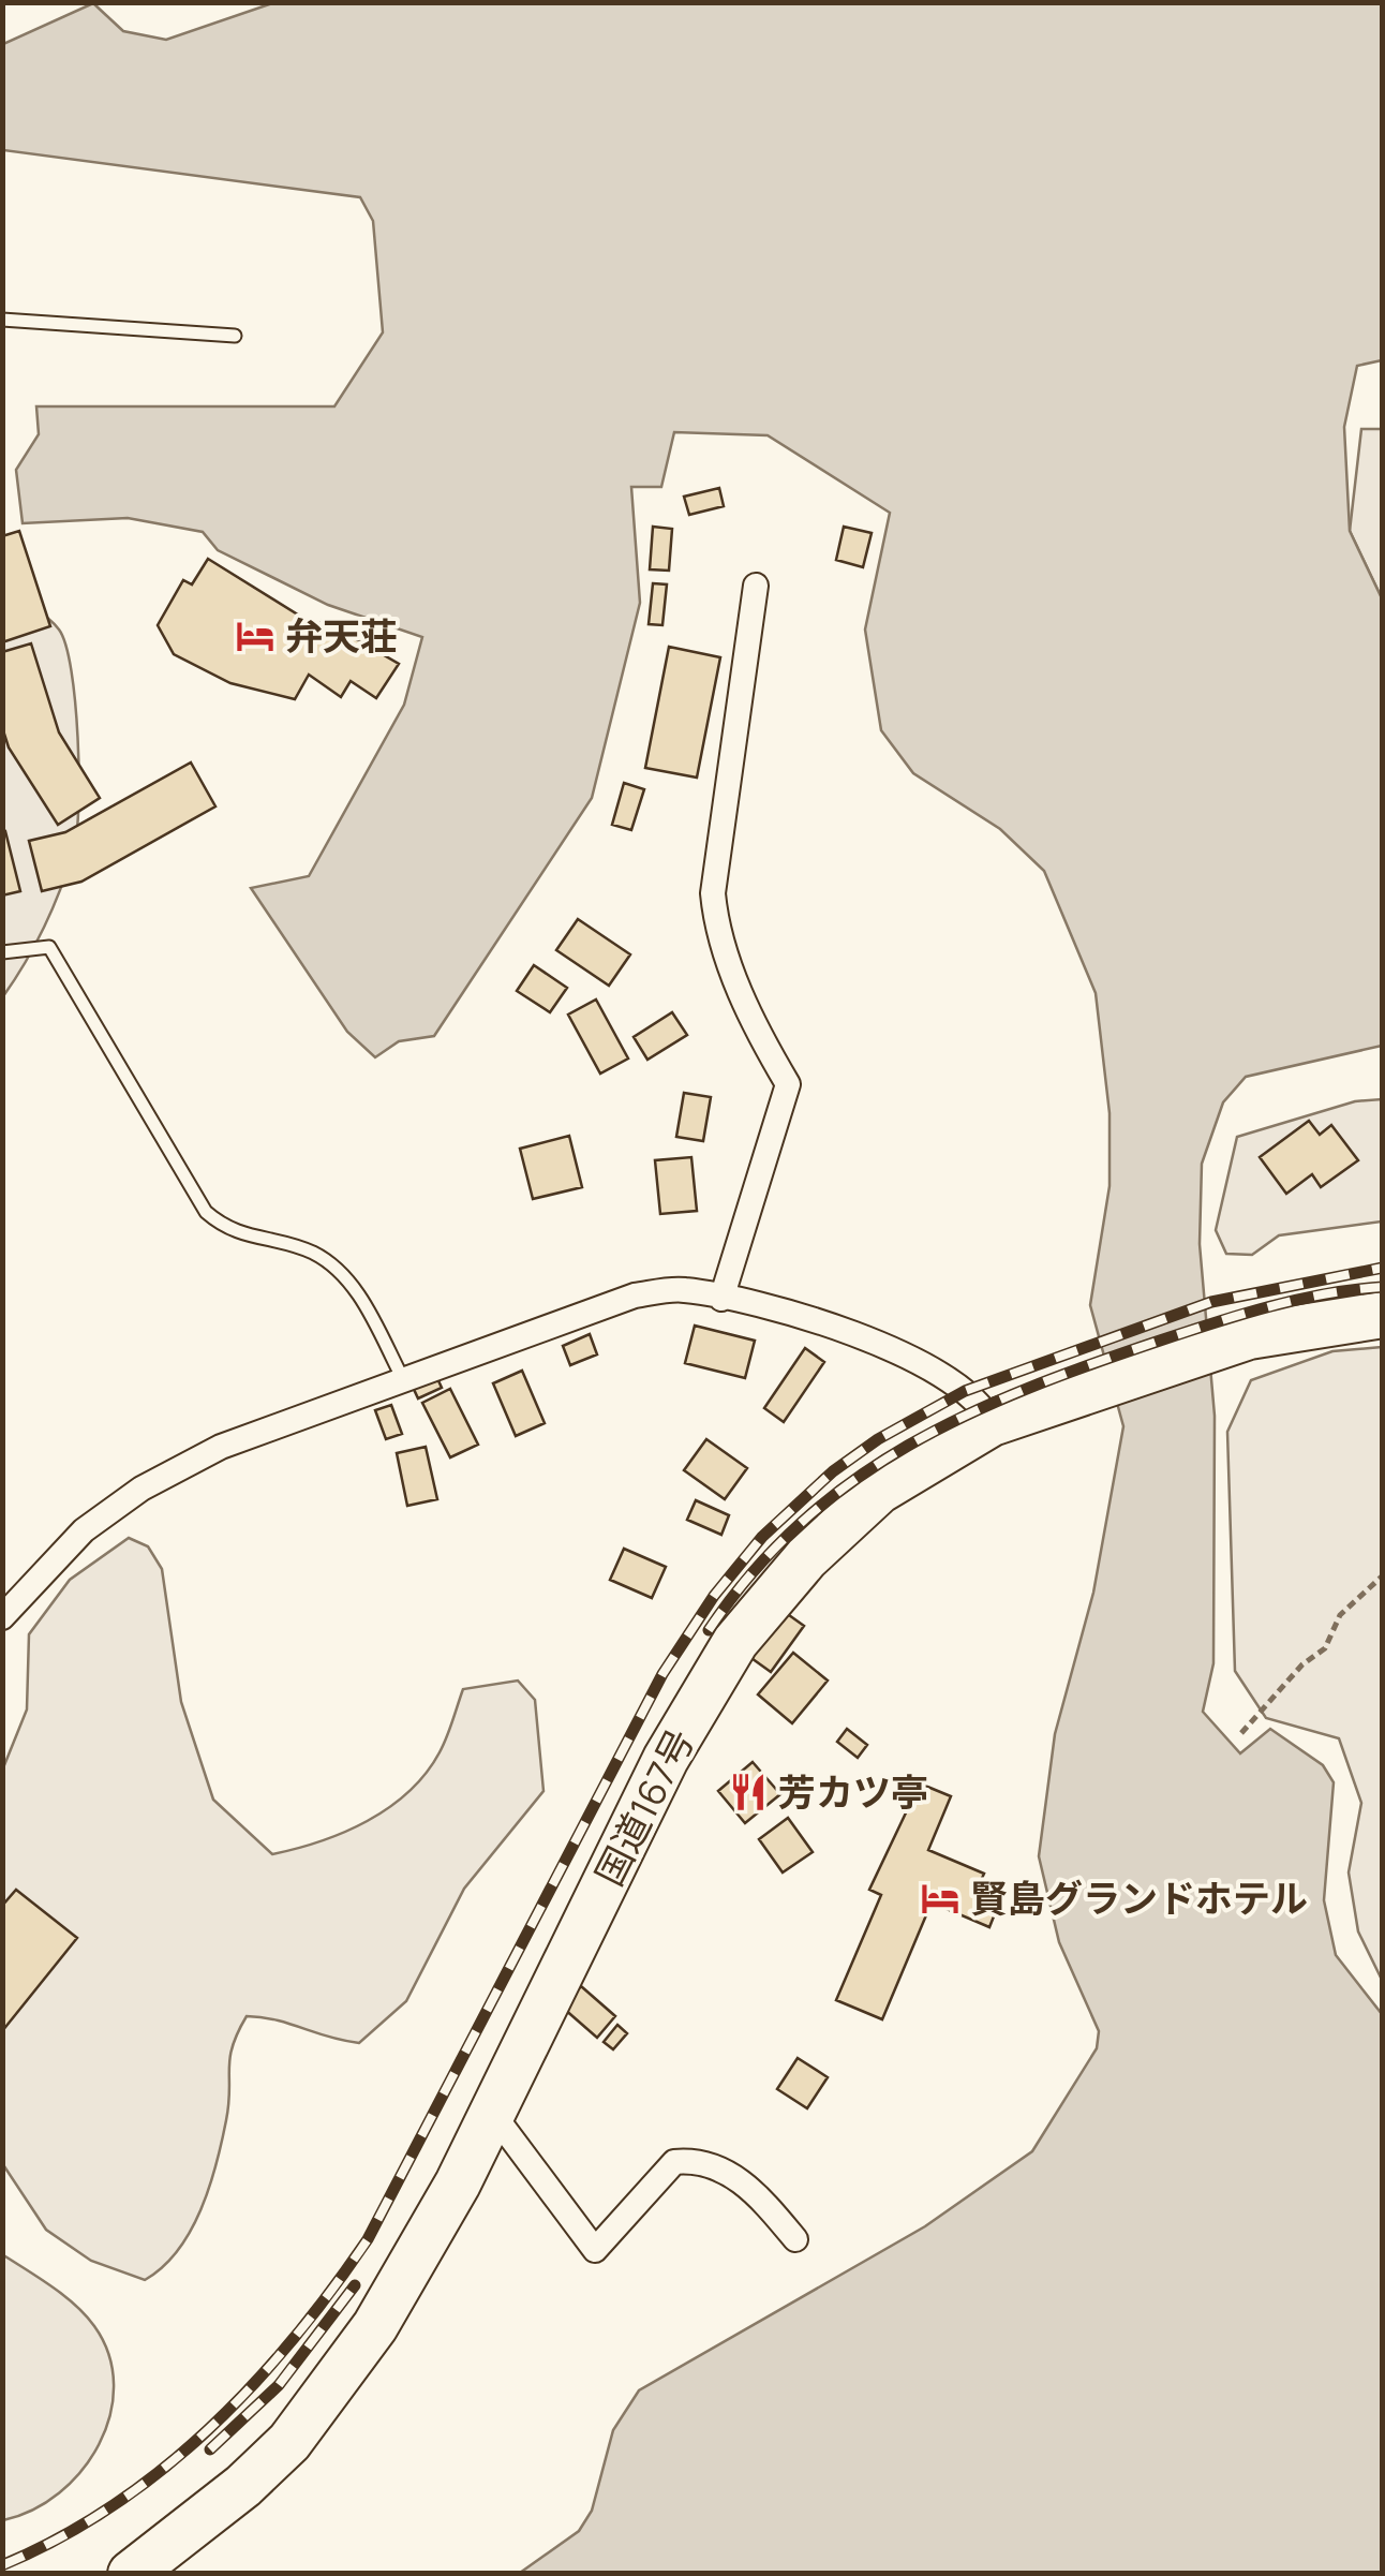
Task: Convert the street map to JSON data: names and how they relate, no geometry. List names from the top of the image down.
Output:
{
  "streets": {
    "highway": ["国道167号"]
  },
  "places": {
    "hotel": ["弁天荘", "賢島グランドホテル"],
    "restaurant": ["芳カツ亭"]
  }
}
